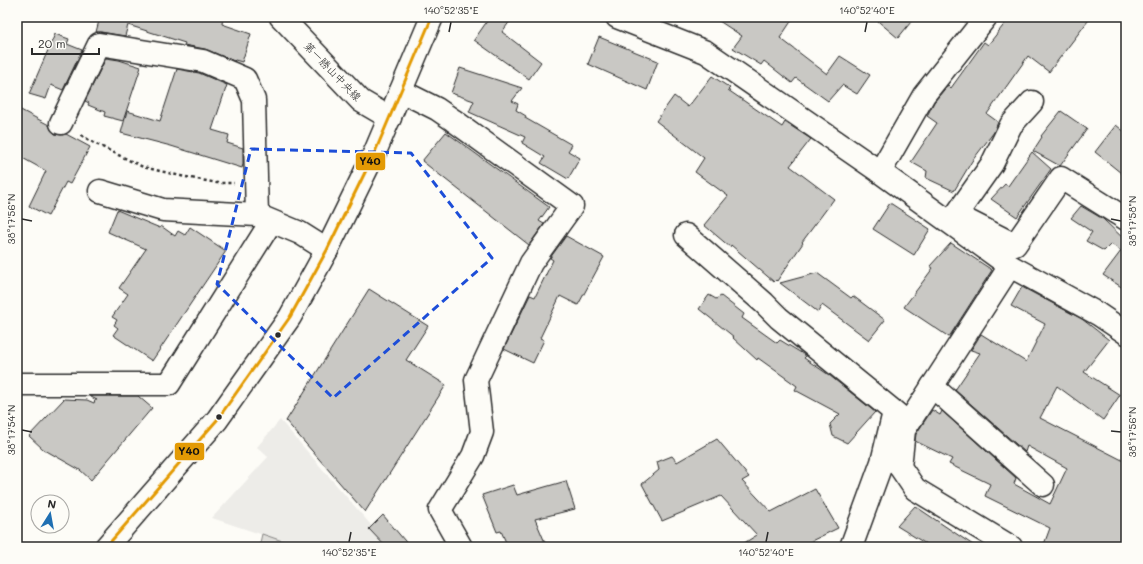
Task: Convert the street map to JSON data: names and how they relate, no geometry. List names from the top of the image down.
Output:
{
  "streets": {
    "main road": ["第一勝山中央線"]
  },
  "lines": ["transit line Y40"],
  "scale_bar": "20 m",
  "north": "top",
  "coordinates": [
    "140°52'35\"E",
    "140°52'40\"E",
    "38°17'56\"N",
    "38°17'58\"N",
    "38°17'54\"N"
  ]
}
